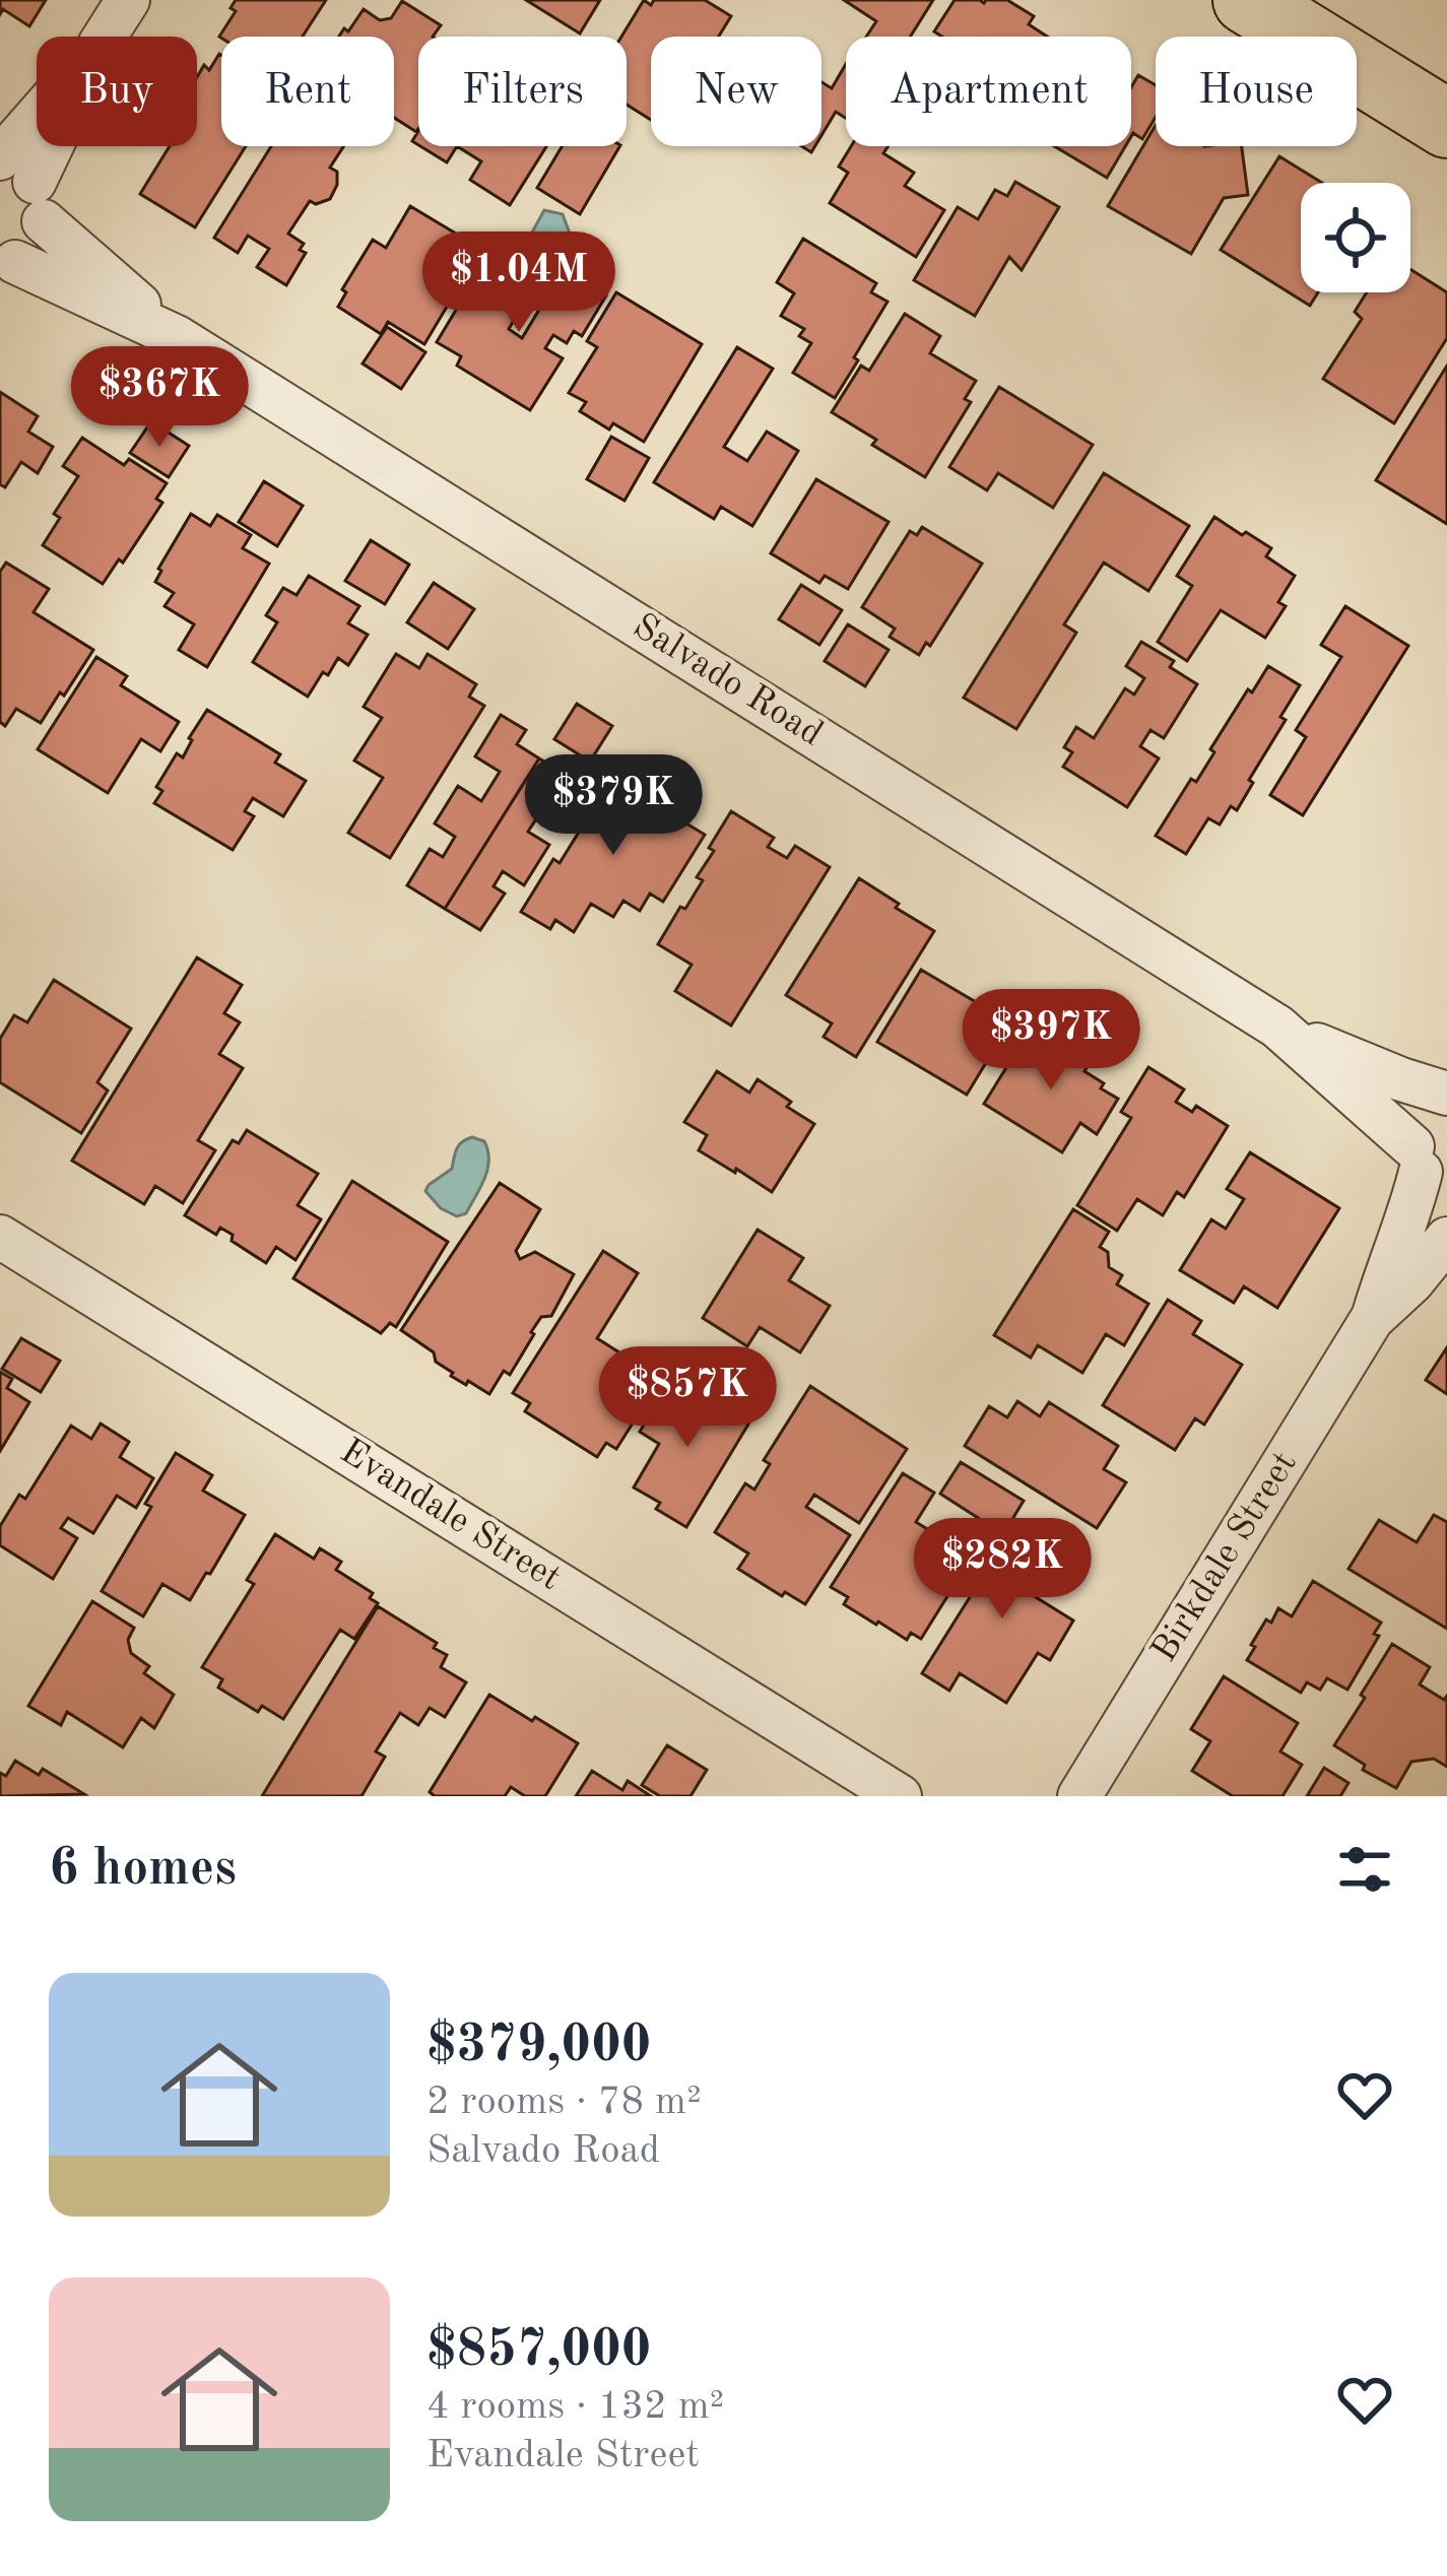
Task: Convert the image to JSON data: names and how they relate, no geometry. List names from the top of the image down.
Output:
{
  "streets": {
    "street": ["Salvado Road", "Evandale Street", "Birkdale Street"]
  },
  "crossings": [
    ["Salvado Road", "Birkdale Street"]
  ],
  "page": {
    "chip": [
      "Buy",
      "Rent",
      "Filters",
      "New",
      "Apartment",
      "House"
    ],
    "price": [
      "$1.04M",
      "$367K",
      "$379K",
      "$397K",
      "$857K",
      "$282K"
    ],
    "heading": "6 homes",
    "list": [
      {
        "name": "$379,000",
        "note": "2 rooms · 78 m² · Salvado Road"
      },
      {
        "name": "$857,000",
        "note": "4 rooms · 132 m² · Evandale Street"
      }
    ]
  }
}
